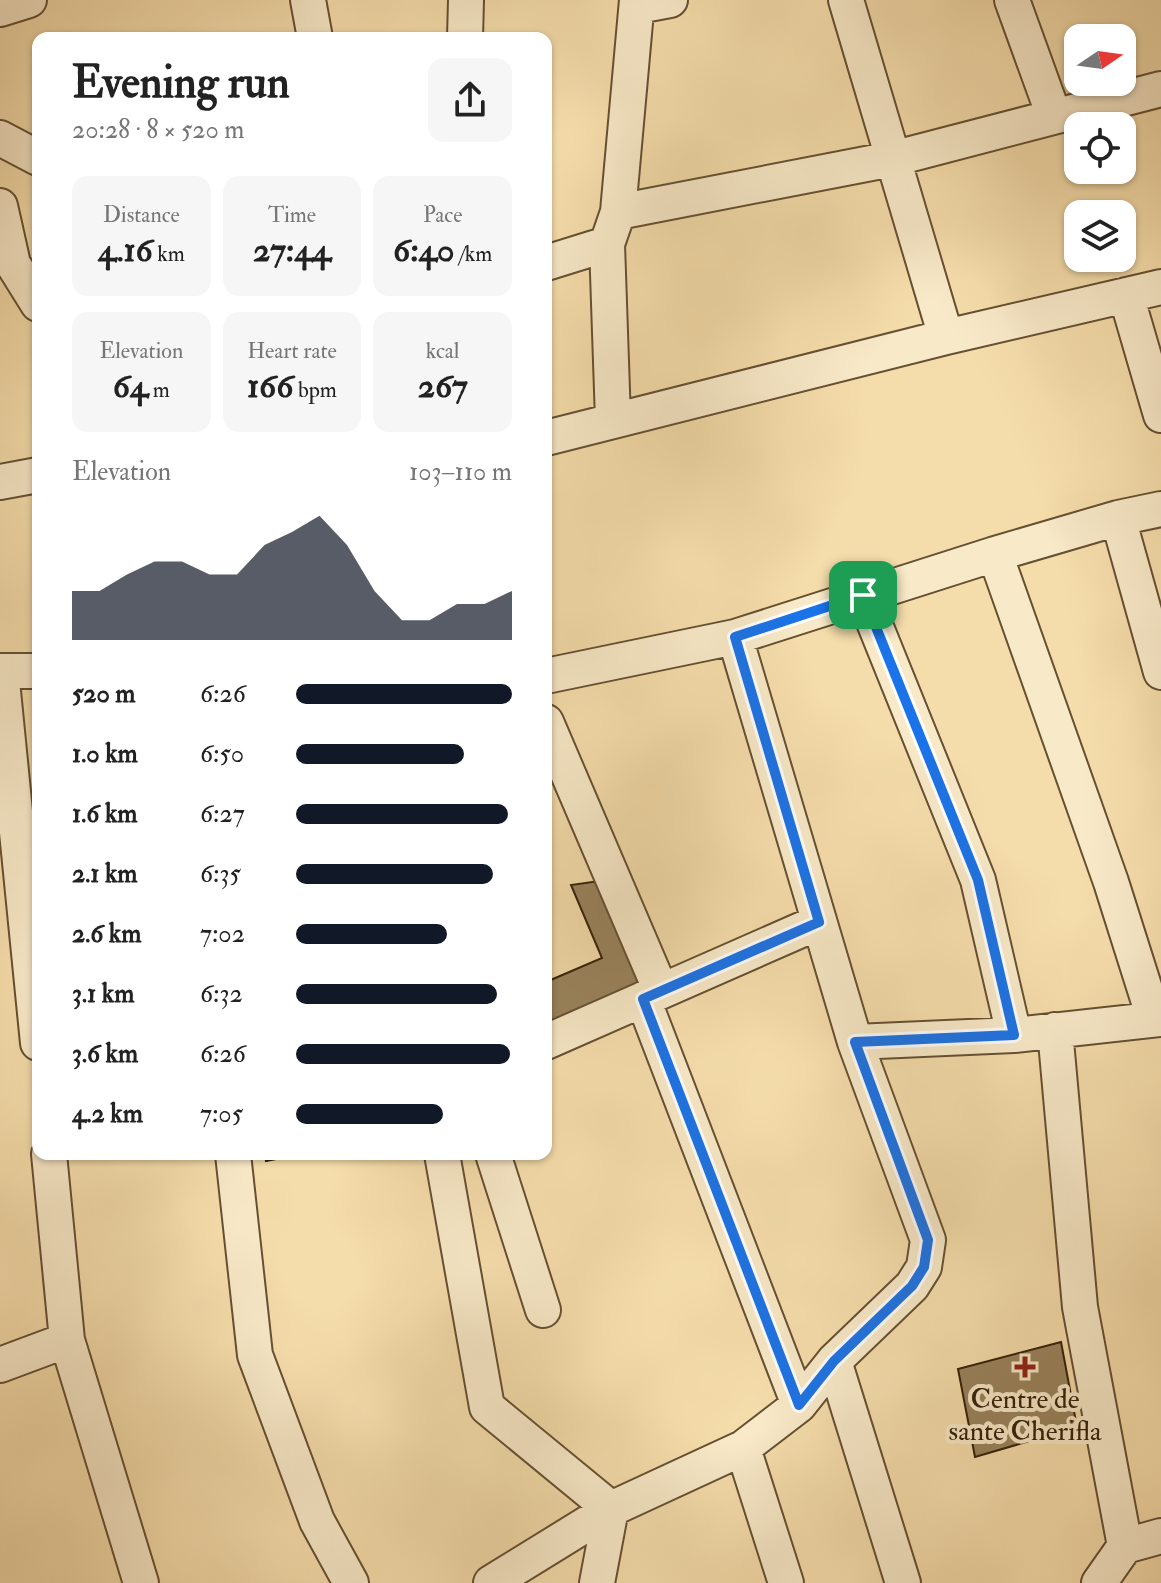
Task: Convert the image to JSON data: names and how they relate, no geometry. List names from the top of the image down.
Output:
{
  "places": {
    "health": ["Centre de sante Cherifla"]
  },
  "north": "right",
  "page": {
    "heading": ["Evening run", "20:28 · 8 × 520 m"],
    "stats": [
      ["Distance", "4.16 km"],
      ["Time", "27:44"],
      ["Pace", "6:40 /km"],
      ["Elevation", "64 m"],
      ["Heart rate", "166 bpm"],
      ["kcal", "267"]
    ],
    "chart": ["Elevation", "103–110 m"],
    "list": [
      {
        "name": "520 m",
        "note": "6:26"
      },
      {
        "name": "1.0 km",
        "note": "6:50"
      },
      {
        "name": "1.6 km",
        "note": "6:27"
      },
      {
        "name": "2.1 km",
        "note": "6:35"
      },
      {
        "name": "2.6 km",
        "note": "7:02"
      },
      {
        "name": "3.1 km",
        "note": "6:32"
      },
      {
        "name": "3.6 km",
        "note": "6:26"
      },
      {
        "name": "4.2 km",
        "note": "7:05"
      }
    ]
  }
}
